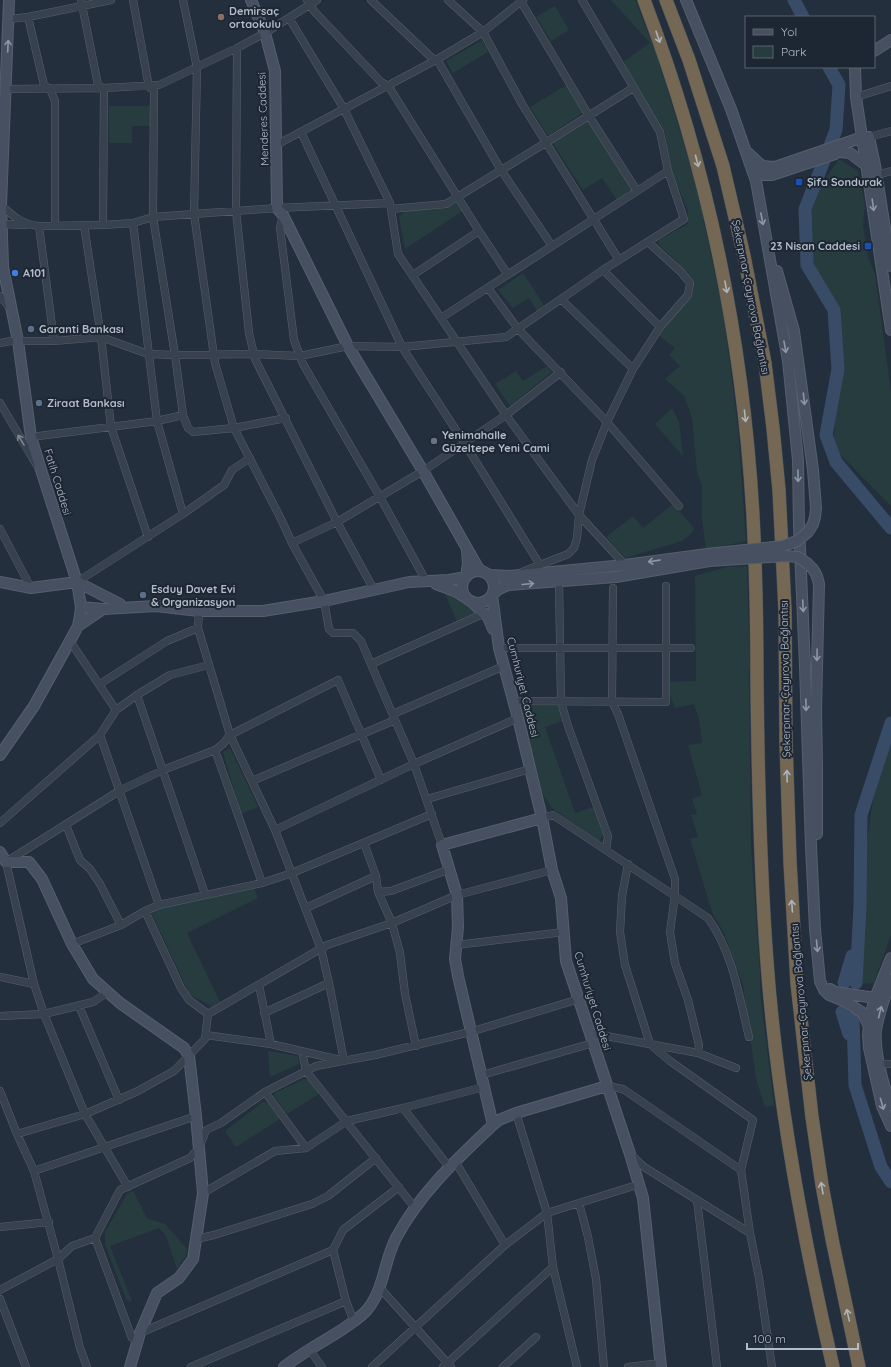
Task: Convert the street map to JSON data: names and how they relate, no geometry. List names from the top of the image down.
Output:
{
  "streets": {
    "highway": ["Şekerpınar-Çayırova Bağlantısı"],
    "street": ["Menderes Caddesi", "Fatih Caddesi", "Cumhuriyet Caddesi"]
  },
  "places": {
    "other": [
      "Demirsaç ortaokulu",
      "A101",
      "Garanti Bankası",
      "Ziraat Bankası",
      "Yenimahalle Güzeltepe Yeni Cami",
      "Esduy Davet Evi & Organizasyon"
    ],
    "transit": ["Şifa Sondurak", "23 Nisan Caddesi"]
  },
  "legend": ["Yol", "Park"],
  "scale_bar": "100 m"
}
